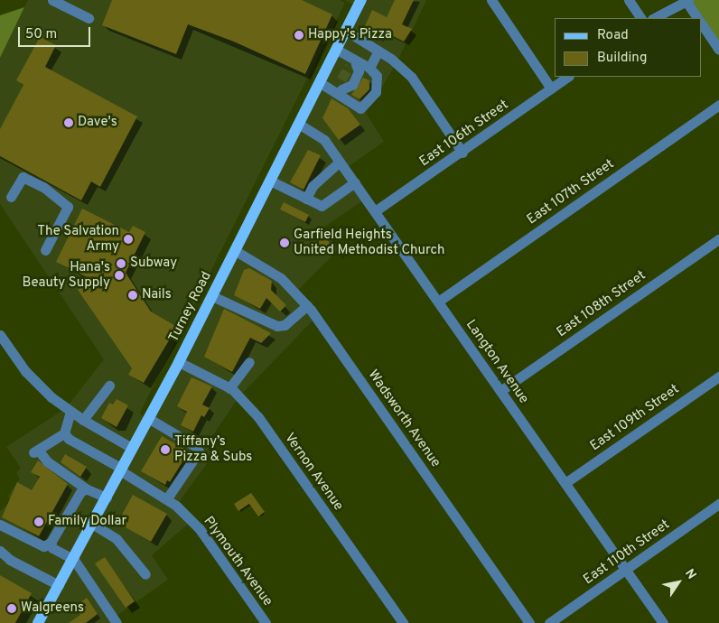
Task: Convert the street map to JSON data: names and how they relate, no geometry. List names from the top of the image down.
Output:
{
  "streets": {
    "main road": ["Turney Road"],
    "street": [
      "East 106th Street",
      "East 107th Street",
      "East 108th Street",
      "Langton Avenue",
      "East 109th Street",
      "Wadsworth Avenue",
      "Vernon Avenue",
      "East 110th Street",
      "Plymouth Avenue"
    ]
  },
  "crossings": [
    ["East 106th Street", "Langton Avenue"],
    ["East 107th Street", "Langton Avenue"],
    ["East 108th Street", "Langton Avenue"],
    ["Turney Road", "Langton Avenue"],
    ["Turney Road", "Wadsworth Avenue"],
    ["Turney Road", "Vernon Avenue"],
    ["Turney Road", "Plymouth Avenue"],
    ["Langton Avenue", "East 109th Street"],
    ["Langton Avenue", "East 110th Street"]
  ],
  "places": [
    "Happy's Pizza",
    "Dave's",
    "The Salvation Army",
    "Garfield Heights United Methodist Church",
    "Subway",
    "Hana's Beauty Supply",
    "Nails",
    "Tiffany’s Pizza & Subs",
    "Family Dollar",
    "Walgreens"
  ],
  "legend": ["Road", "Building"],
  "scale_bar": "50 m",
  "north": "top right"
}
